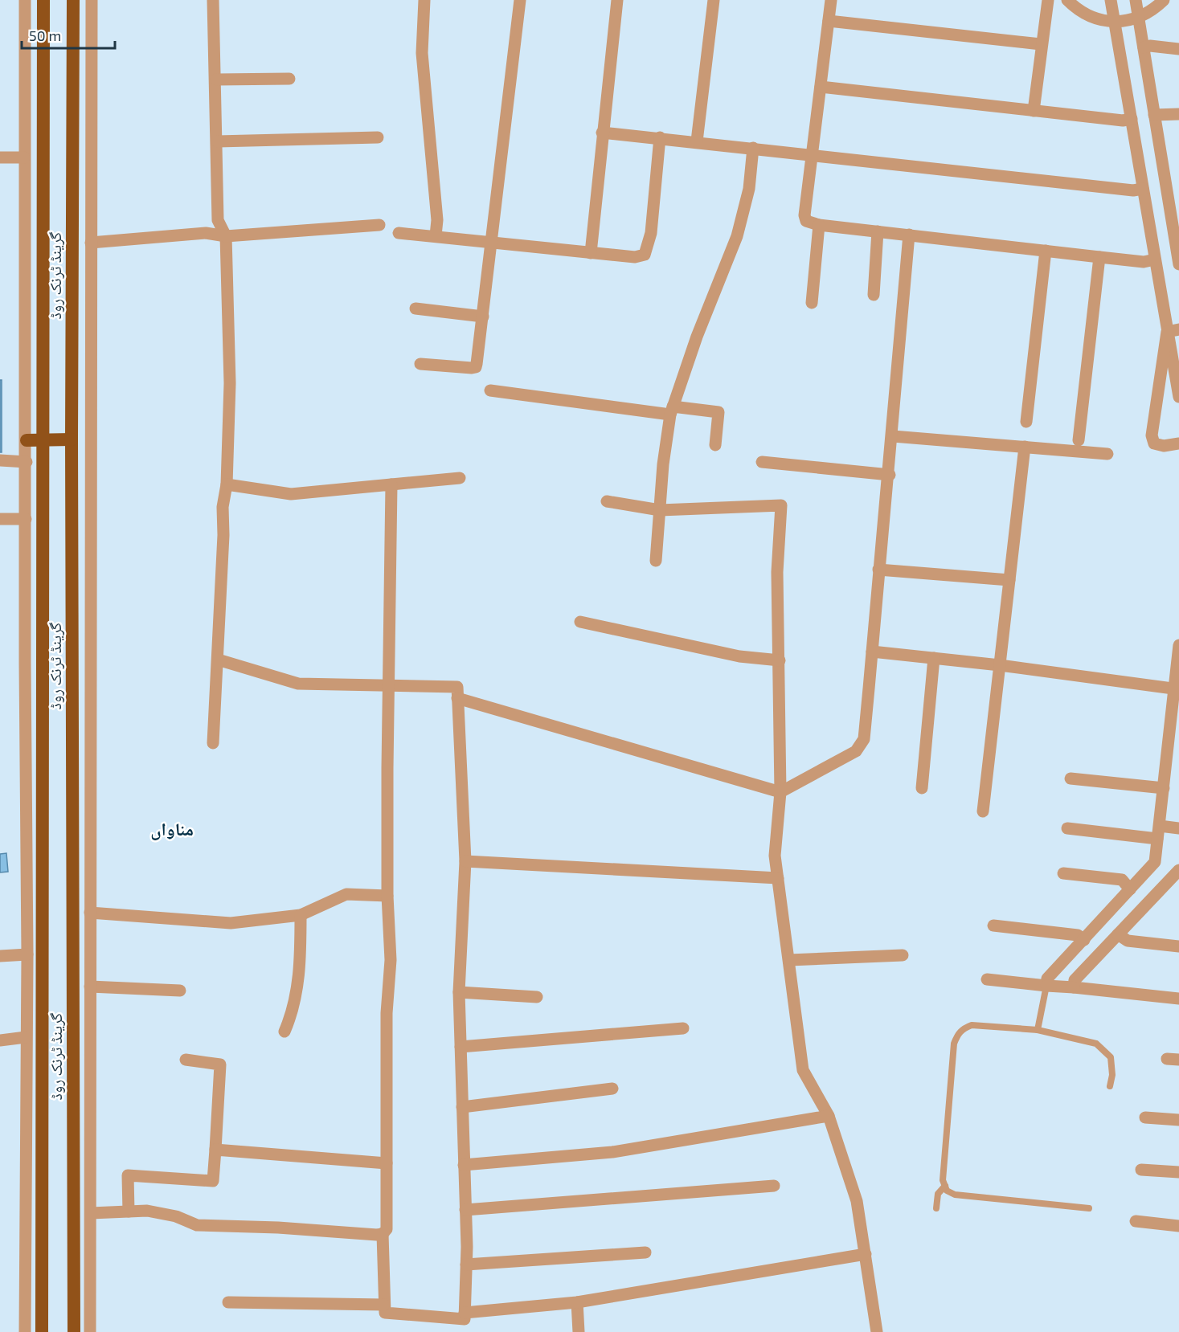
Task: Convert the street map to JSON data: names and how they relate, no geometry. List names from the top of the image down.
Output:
{
  "streets": {
    "highway": ["گرینڈ ٹرنک روڈ"]
  },
  "districts": ["مناواں"],
  "scale_bar": "50 m"
}
